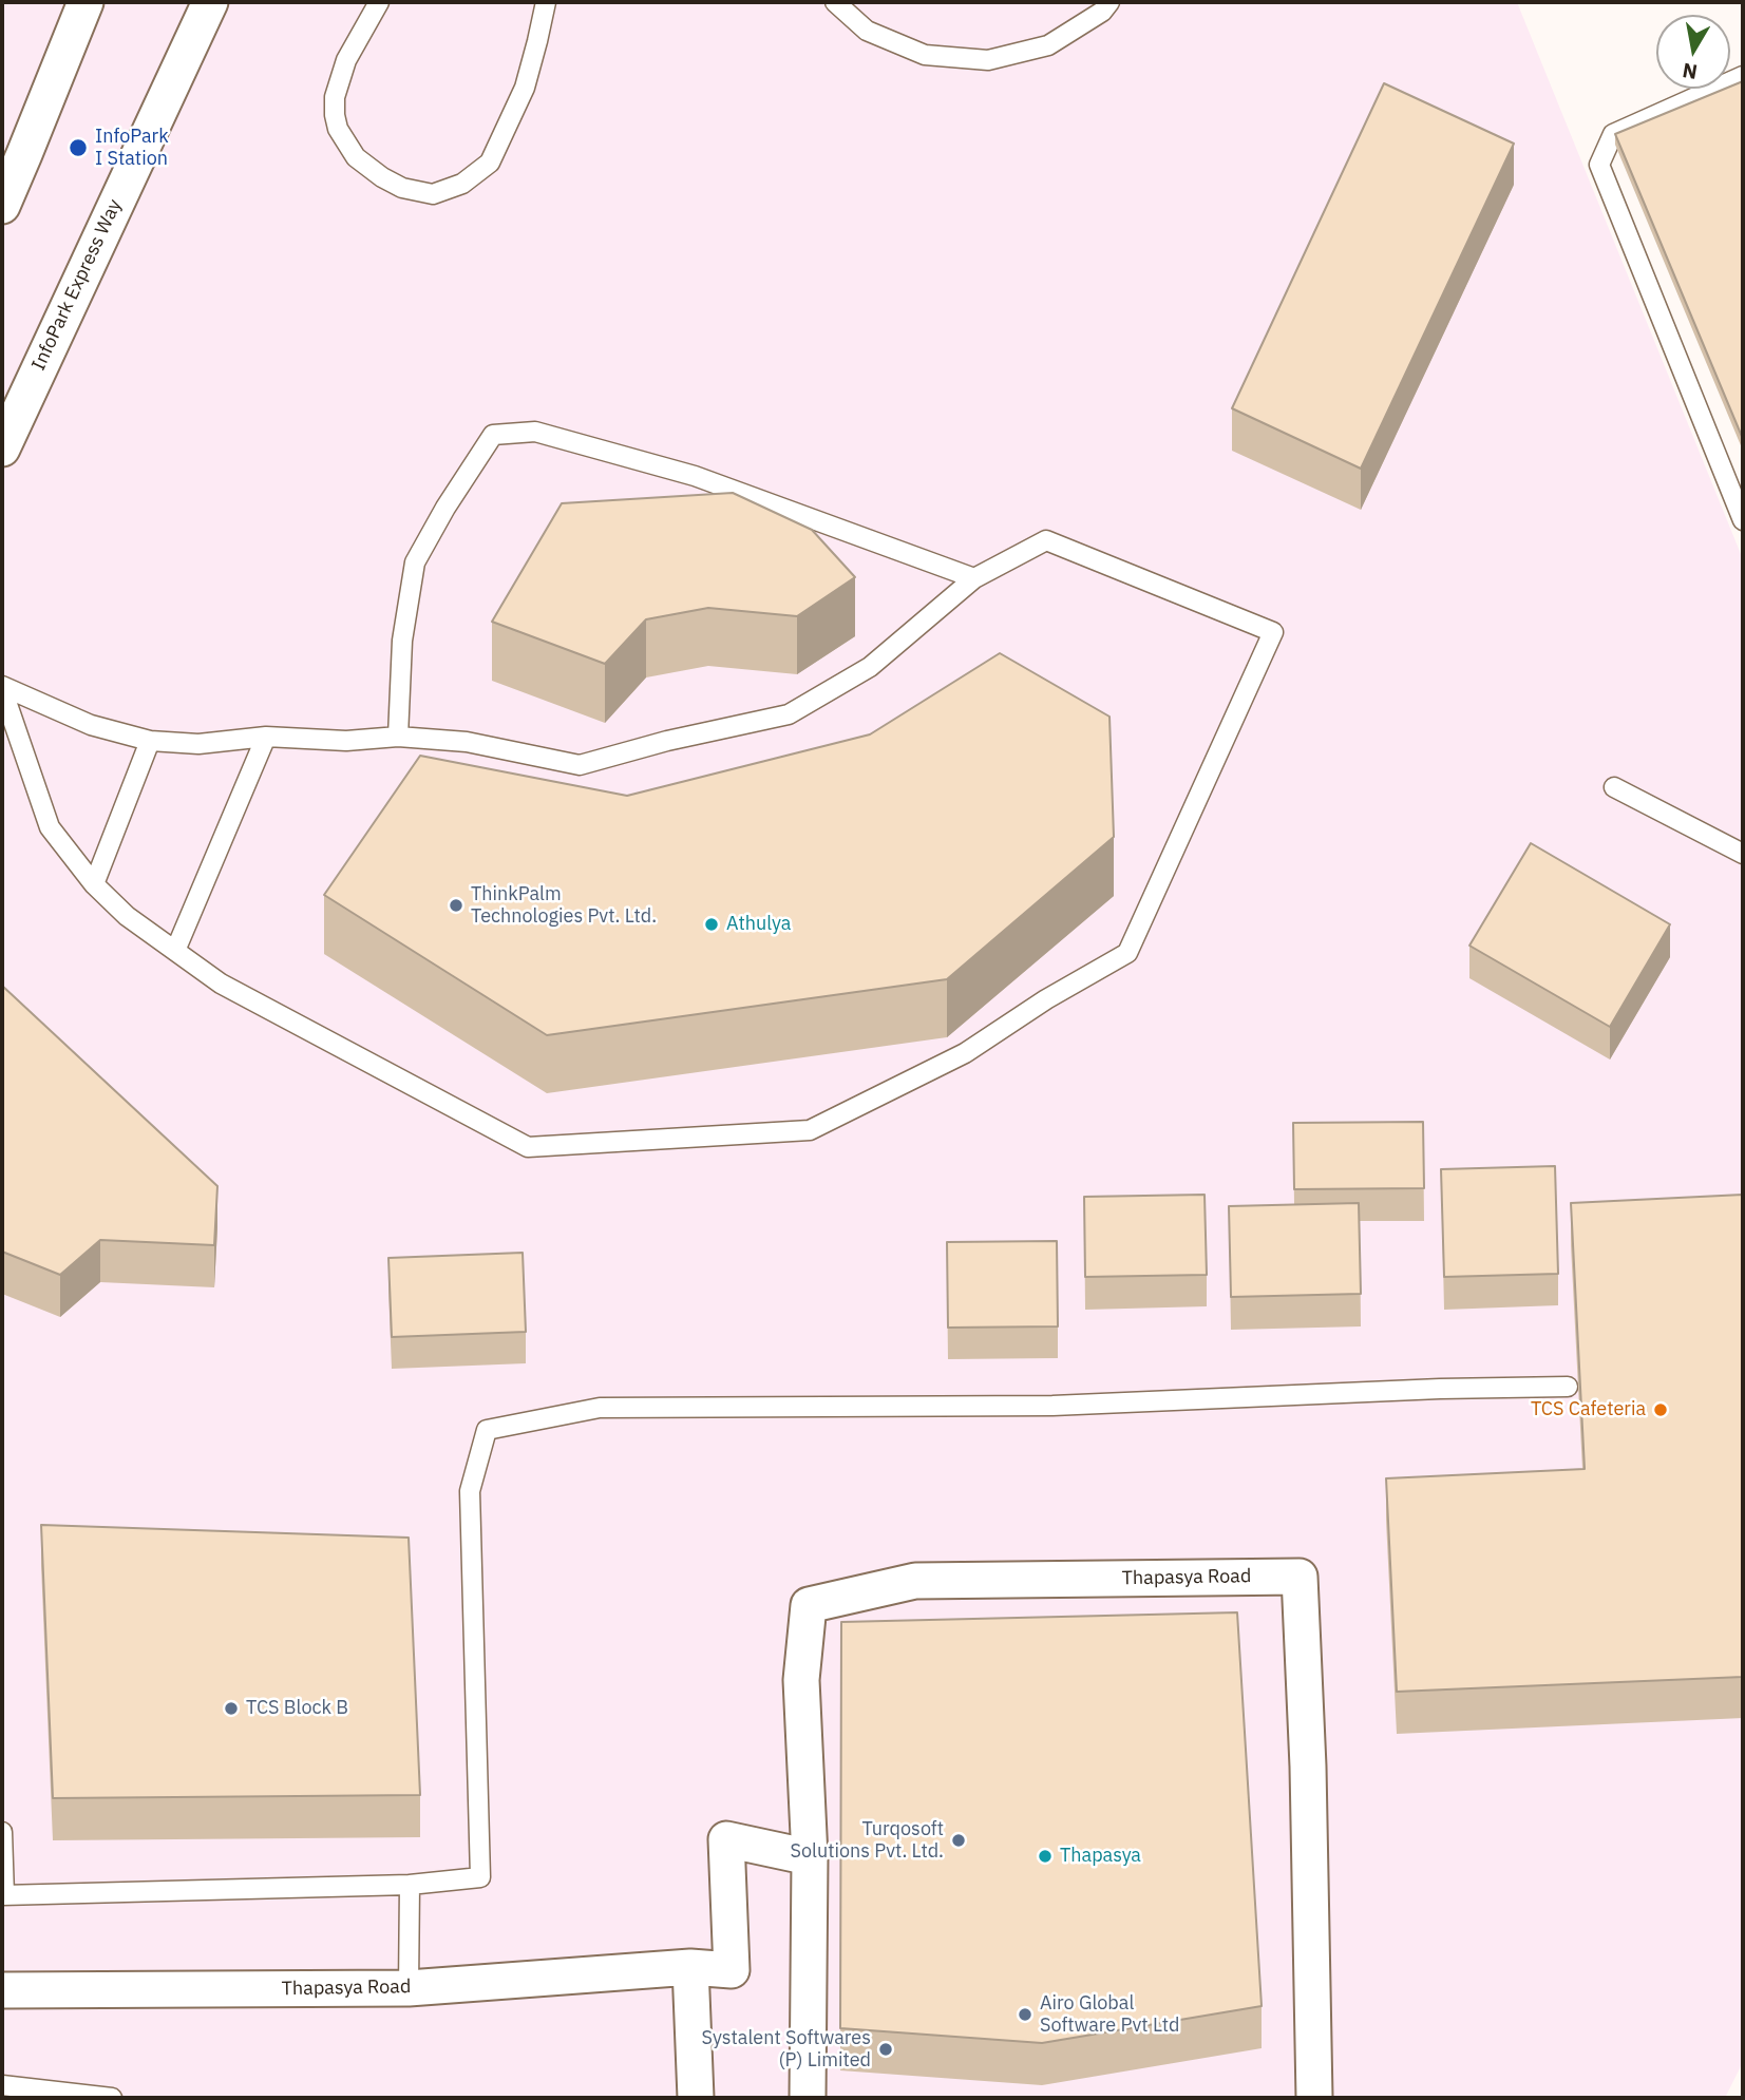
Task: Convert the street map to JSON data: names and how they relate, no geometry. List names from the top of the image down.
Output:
{
  "streets": {
    "street": ["InfoPark Express Way", "Thapasya Road"]
  },
  "places": [
    "InfoPark I Station",
    "ThinkPalm Technologies Pvt. Ltd.",
    "Athulya",
    "TCS Cafeteria",
    "TCS Block B",
    "Turqosoft Solutions Pvt. Ltd.",
    "Thapasya",
    "Airo Global Software Pvt Ltd",
    "Systalent Softwares (P) Limited"
  ],
  "north": "bottom"
}
